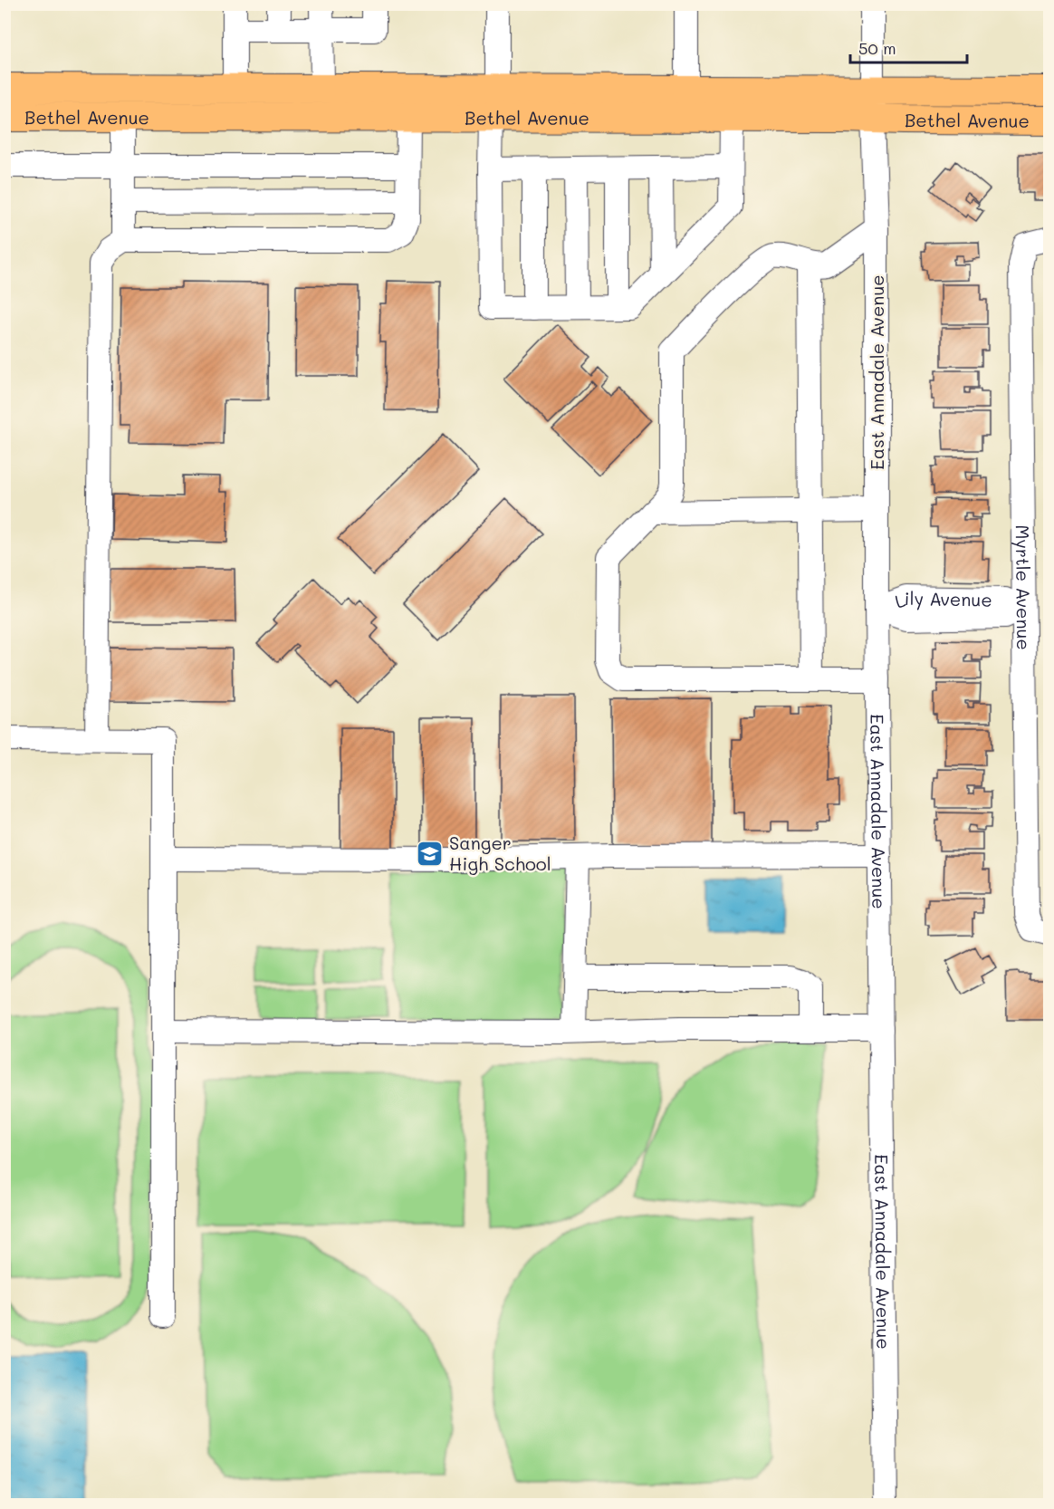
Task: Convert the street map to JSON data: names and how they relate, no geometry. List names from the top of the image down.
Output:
{
  "streets": {
    "main road": ["Bethel Avenue"],
    "street": ["East Annadale Avenue", "Myrtle Avenue", "Lily Avenue"]
  },
  "crossings": [
    ["Bethel Avenue", "East Annadale Avenue"],
    ["East Annadale Avenue", "Lily Avenue"],
    ["Myrtle Avenue", "Lily Avenue"]
  ],
  "places": {
    "school or university": ["Sanger High School"]
  },
  "scale_bar": "50 m"
}
